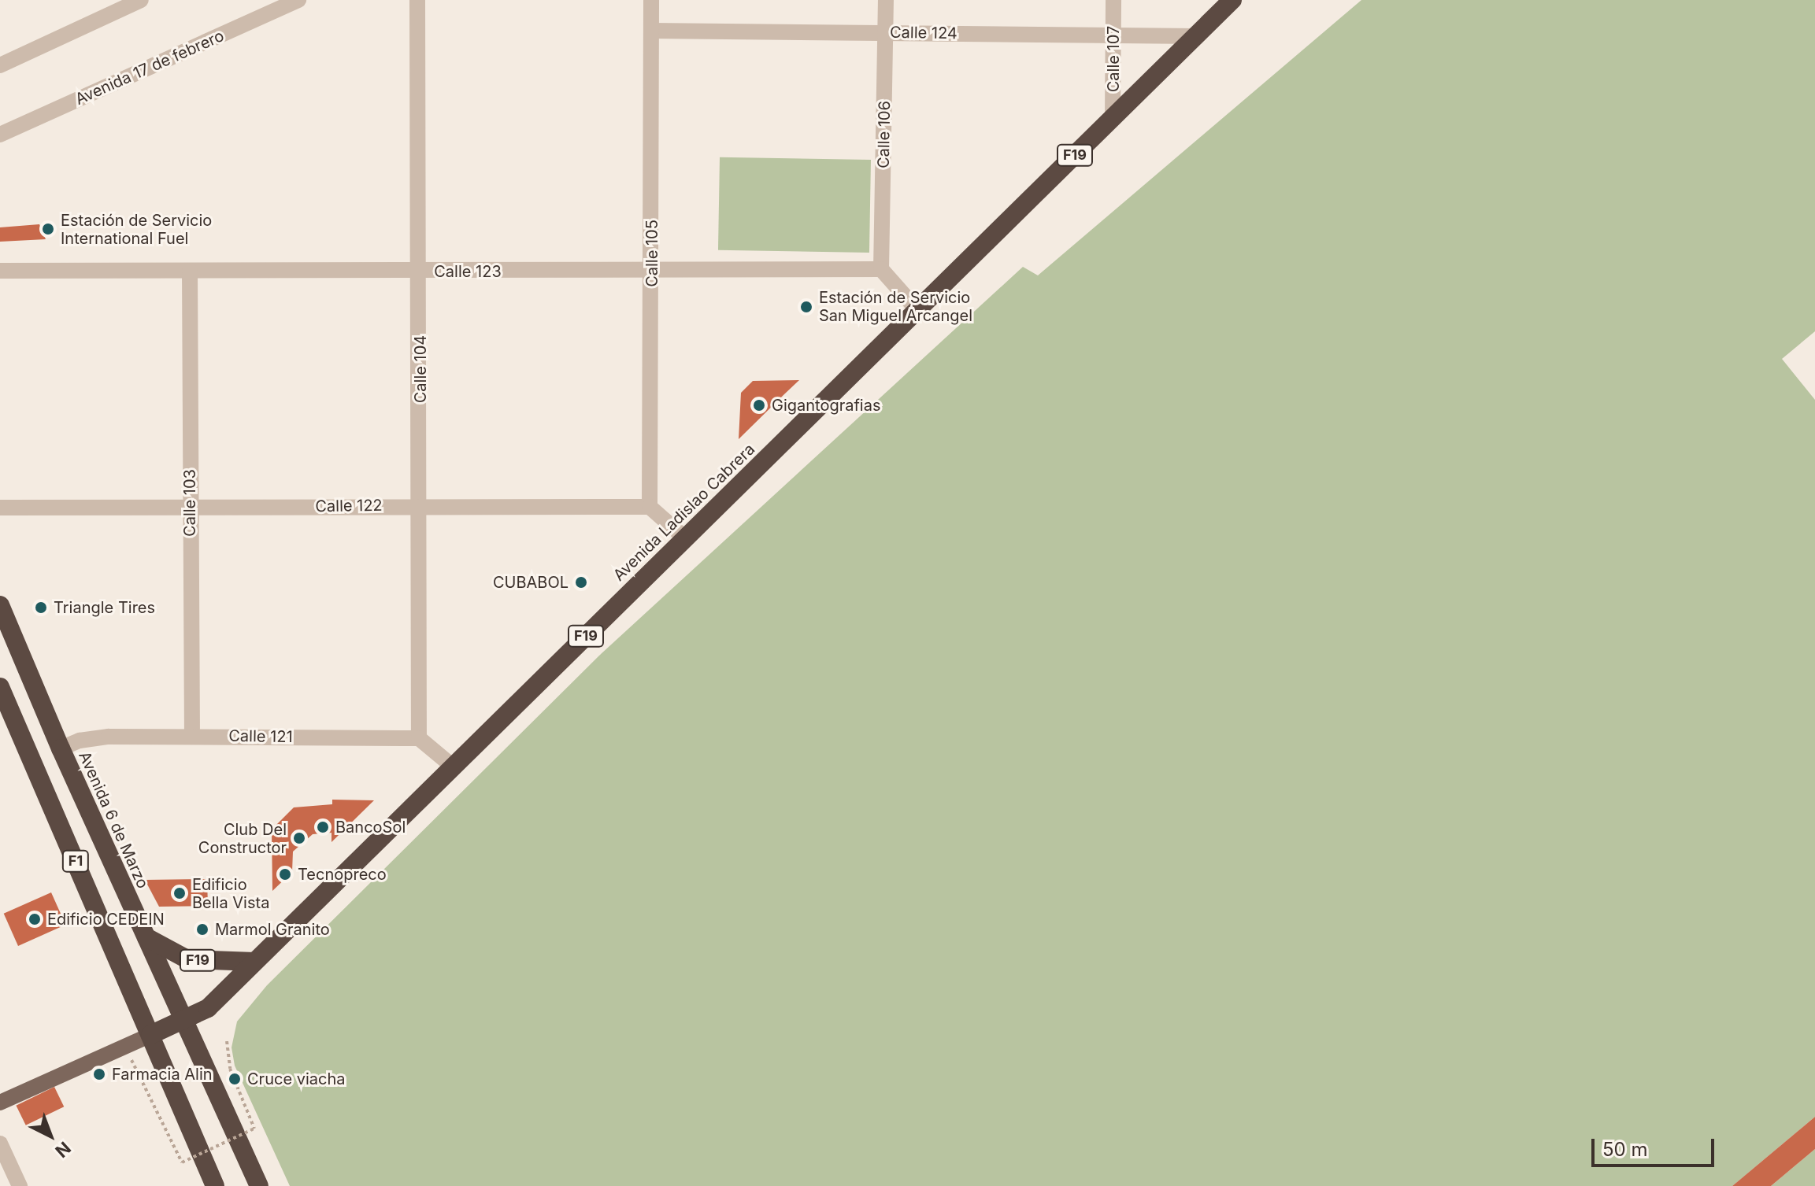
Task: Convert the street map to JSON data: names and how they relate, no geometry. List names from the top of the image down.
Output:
{
  "streets": {
    "highway": [
      "F19",
      "Avenida Ladislao Cabrera",
      "Avenida 6 de Marzo",
      "F1"
    ],
    "street": [
      "Calle 124",
      "Calle 107",
      "Avenida 17 de febrero",
      "Calle 106",
      "Calle 105",
      "Calle 123",
      "Calle 104",
      "Calle 103",
      "Calle 122",
      "Calle 121"
    ]
  },
  "crossings": [
    ["Calle 124", "Calle 107"],
    ["Calle 124", "Calle 106"],
    ["Calle 124", "Calle 105"],
    ["Calle 124", "Avenida Ladislao Cabrera"],
    ["Calle 107", "Avenida Ladislao Cabrera"],
    ["Calle 106", "Calle 123"],
    ["F19", "Avenida Ladislao Cabrera"],
    ["F19", "Avenida 6 de Marzo"],
    ["Calle 105", "Calle 123"],
    ["Calle 105", "Calle 122"],
    ["Calle 123", "Calle 104"],
    ["Calle 123", "Calle 103"],
    ["Calle 104", "Calle 122"],
    ["Calle 104", "Calle 121"],
    ["Calle 103", "Calle 122"],
    ["Calle 103", "Calle 121"],
    ["Avenida Ladislao Cabrera", "Avenida 6 de Marzo"],
    ["Avenida Ladislao Cabrera", "F1"],
    ["Calle 121", "Avenida 6 de Marzo"]
  ],
  "places": [
    "Estación de Servicio International Fuel",
    "Estación de Servicio San Miguel Arcangel",
    "Gigantografias",
    "CUBABOL",
    "Triangle Tires",
    "BancoSol",
    "Club Del Constructor",
    "Tecnopreco",
    "Edificio Bella Vista",
    "Edificio CEDEIN",
    "Marmol Granito",
    "Farmacia Alin",
    "Cruce viacha"
  ],
  "scale_bar": "50 m",
  "north": "bottom right"
}
